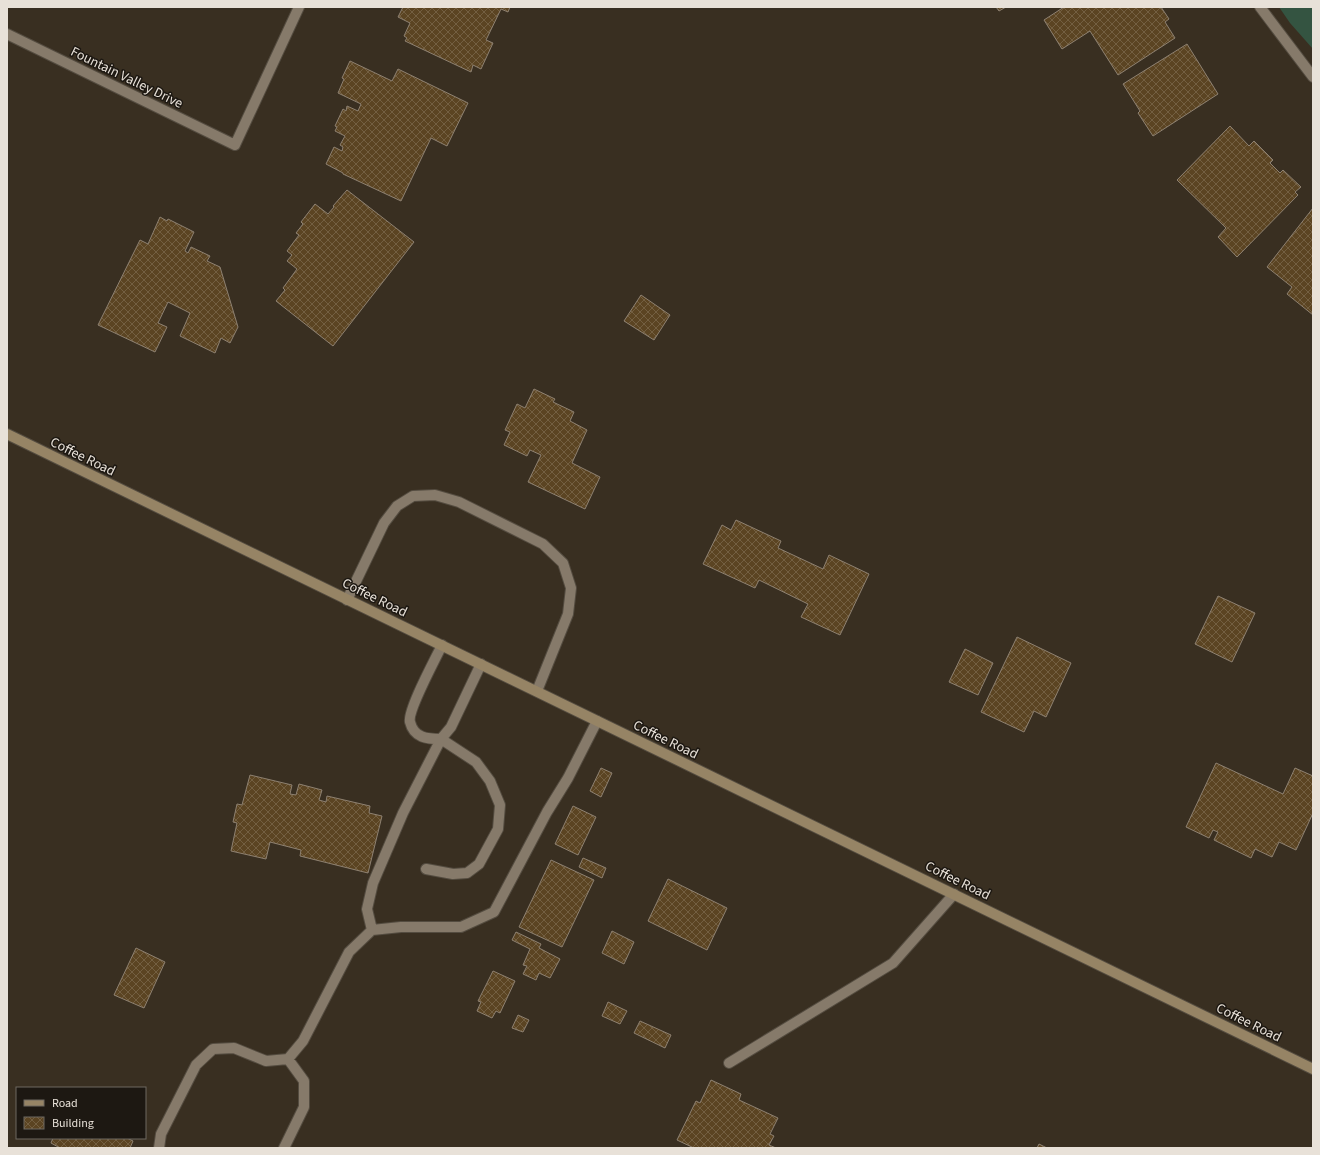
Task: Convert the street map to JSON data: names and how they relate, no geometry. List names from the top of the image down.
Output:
{
  "streets": {
    "main road": ["Coffee Road"],
    "street": ["Fountain Valley Drive"]
  },
  "legend": ["Road", "Building"]
}
